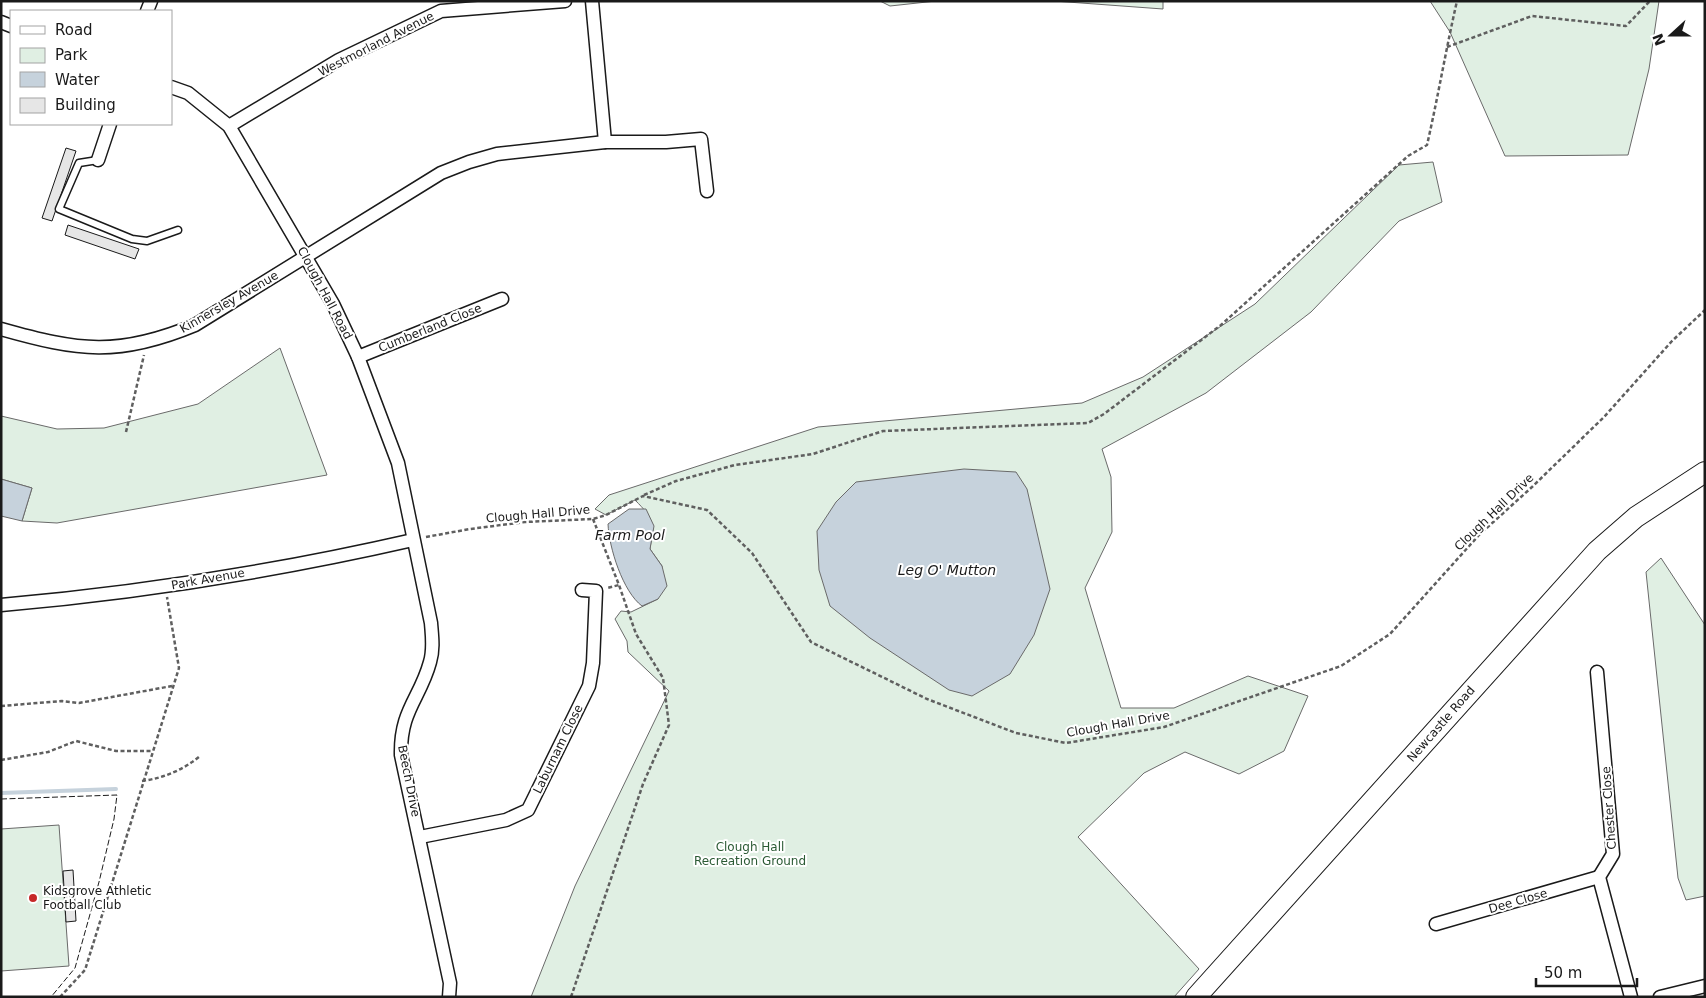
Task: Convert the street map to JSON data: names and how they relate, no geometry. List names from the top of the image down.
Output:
{
  "streets": {
    "highway": ["Newcastle Road"],
    "street": [
      "Westmorland Avenue",
      "Clough Hall Road",
      "Kinnersley Avenue",
      "Cumberland Close",
      "Park Avenue",
      "Laburnam Close",
      "Beech Drive",
      "Chester Close",
      "Dee Close"
    ],
    "path": ["Clough Hall Drive"]
  },
  "crossings": [
    ["Westmorland Avenue", "Clough Hall Road"],
    ["Clough Hall Road", "Kinnersley Avenue"],
    ["Clough Hall Road", "Cumberland Close"],
    ["Clough Hall Road", "Clough Hall Drive"],
    ["Clough Hall Road", "Park Avenue"],
    ["Clough Hall Road", "Beech Drive"],
    ["Clough Hall Drive", "Park Avenue"],
    ["Clough Hall Drive", "Beech Drive"],
    ["Park Avenue", "Beech Drive"],
    ["Laburnam Close", "Beech Drive"],
    ["Chester Close", "Dee Close"]
  ],
  "water": ["Farm Pool", "Leg O' Mutton"],
  "parks": ["Clough Hall Recreation Ground"],
  "places": ["Kidsgrove Athletic Football Club"],
  "legend": [
    "Road",
    "Park",
    "Water",
    "Building"
  ],
  "scale_bar": "50 m",
  "north": "left"
}
